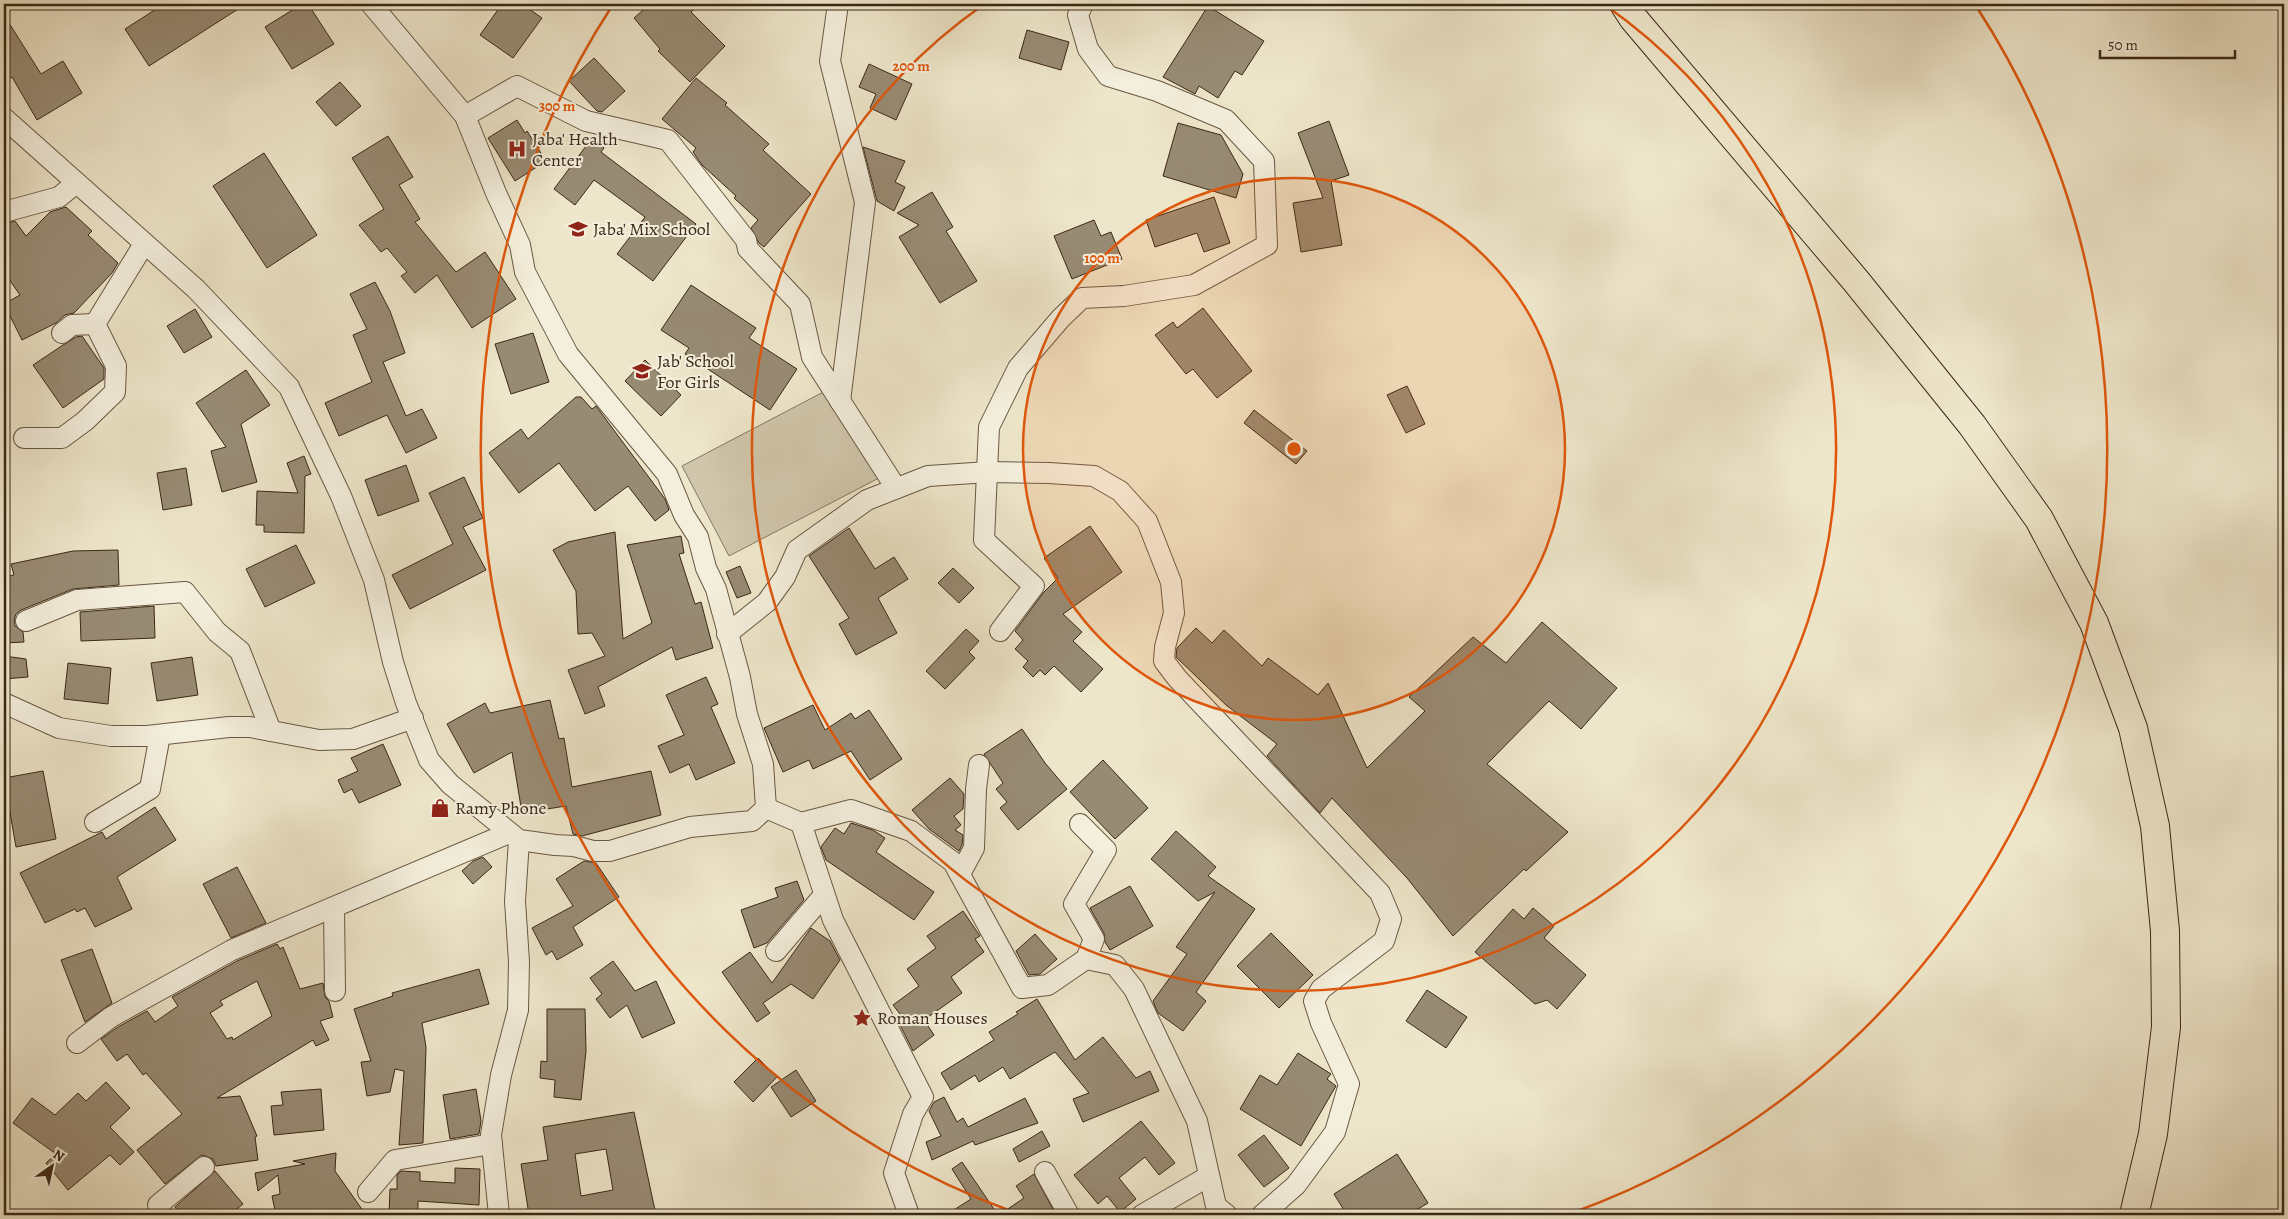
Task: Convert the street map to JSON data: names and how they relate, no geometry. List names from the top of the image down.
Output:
{
  "places": {
    "hospital": ["Jaba' Health Center"],
    "school or university": ["Jaba' Mix School", "Jab' School For Girls"],
    "shop": ["Ramy Phone"],
    "place": ["Roman Houses"]
  },
  "scale_bar": "50 m",
  "north": "top right",
  "rings": ["200 m", "300 m", "100 m"]
}
